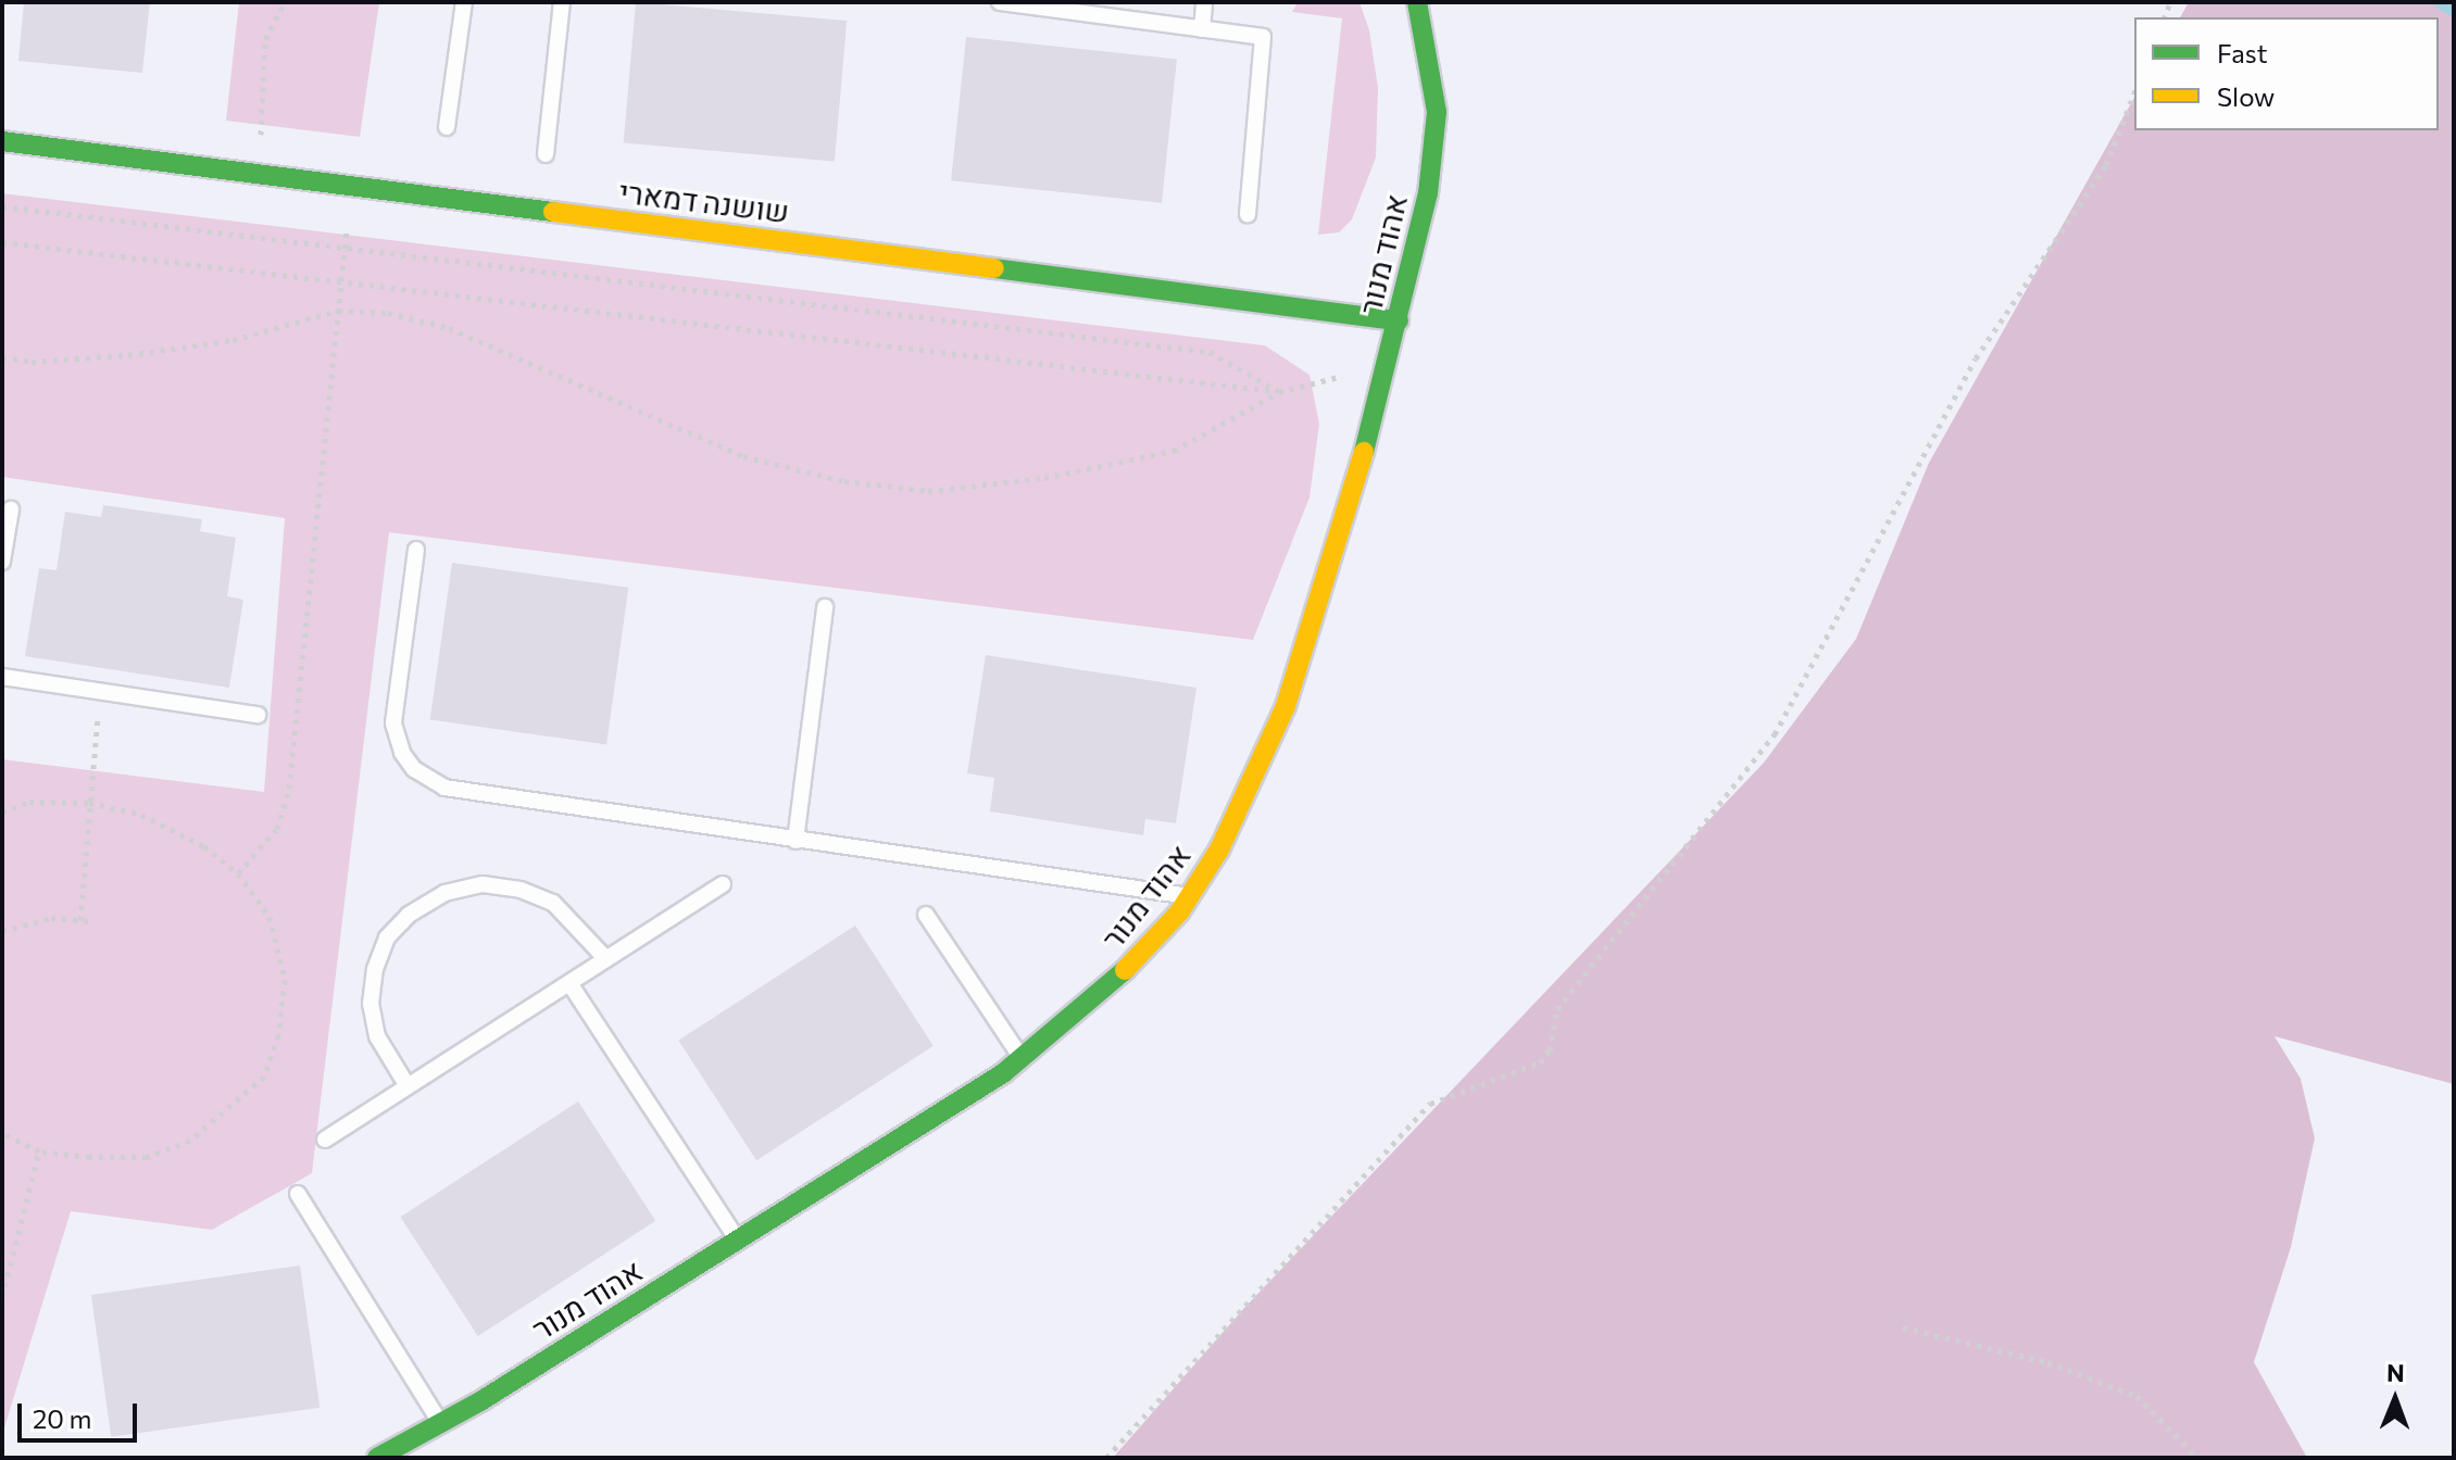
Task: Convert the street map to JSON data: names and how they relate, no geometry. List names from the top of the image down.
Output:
{
  "streets": {
    "street": ["שושנה דמארי", "אהוד מנור"]
  },
  "crossings": [
    ["שושנה דמארי", "אהוד מנור"]
  ],
  "legend": ["Fast", "Slow"],
  "scale_bar": "20 m",
  "north": "top"
}
